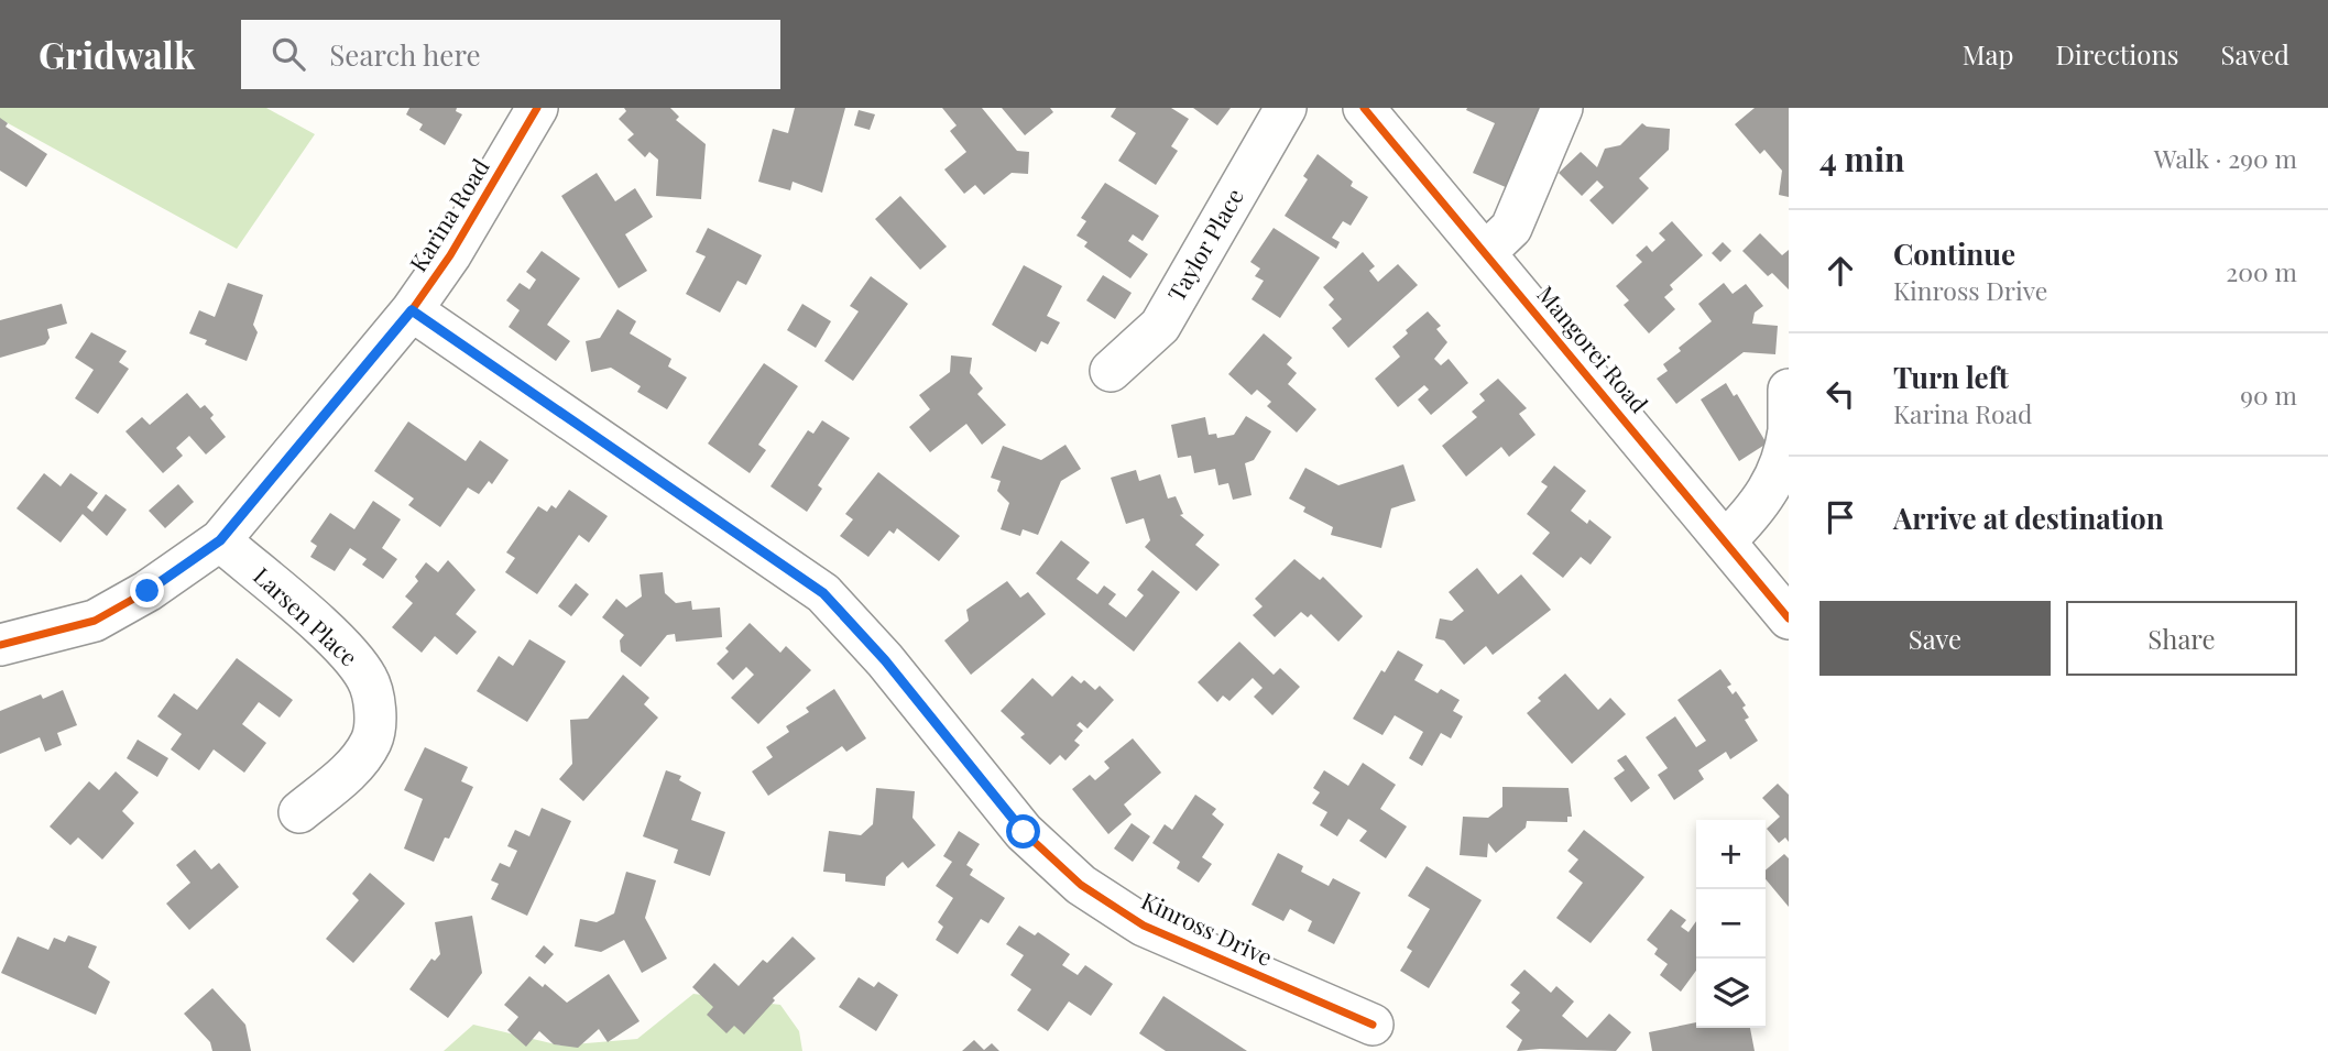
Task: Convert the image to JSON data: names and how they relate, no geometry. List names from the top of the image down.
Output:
{
  "streets": {
    "street": [
      "Karina Road",
      "Taylor Place",
      "Mangorei Road",
      "Larsen Place",
      "Kinross Drive"
    ]
  },
  "crossings": [
    ["Karina Road", "Larsen Place"],
    ["Karina Road", "Kinross Drive"]
  ],
  "page": {
    "header": "Gridwalk",
    "search": "Search here",
    "nav": ["Map", "Directions", "Saved"],
    "heading": ["4 min", "Walk · 290 m"],
    "list": [
      ["Continue", "Kinross Drive", "200 m"],
      ["Turn left", "Karina Road", "90 m"],
      "Arrive at destination"
    ],
    "buttons": ["Save", "Share"],
    "map_buttons": ["+", "−"]
  }
}
